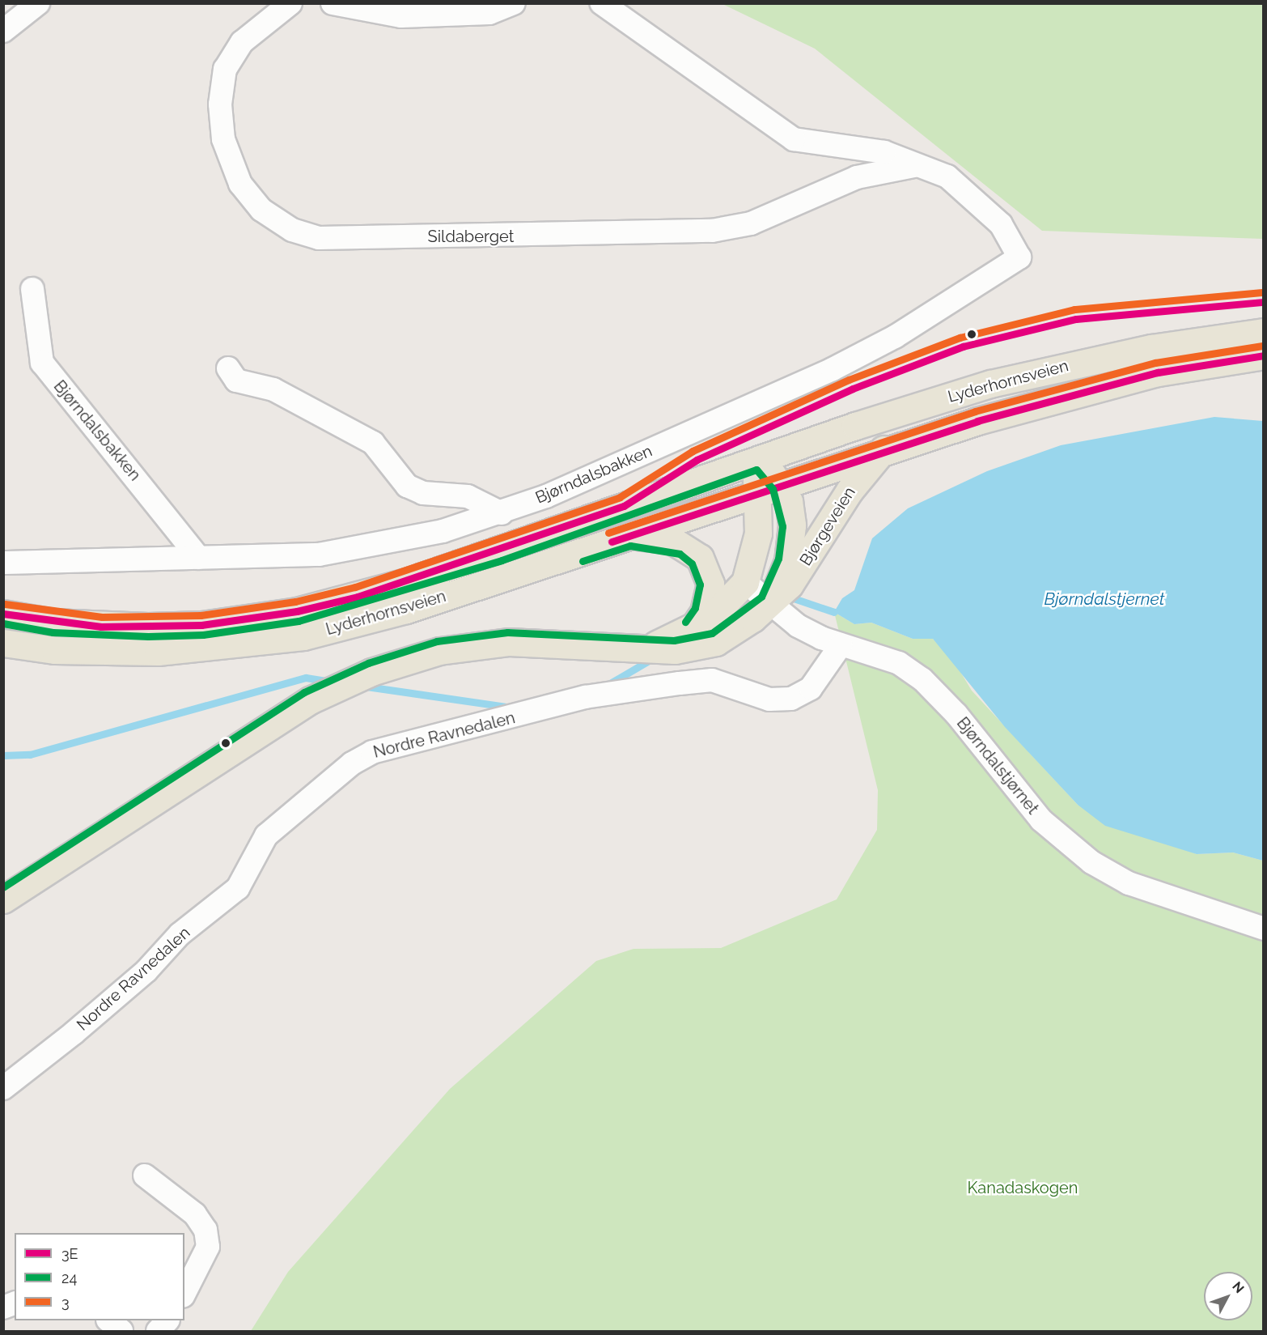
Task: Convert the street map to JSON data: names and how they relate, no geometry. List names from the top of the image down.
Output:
{
  "streets": {
    "main road": ["Lyderhornsveien", "Bjørgeveien"],
    "street": [
      "Sildaberget",
      "Bjørndalsbakken",
      "Nordre Ravnedalen",
      "Bjørndalstjørnet"
    ]
  },
  "crossings": [
    ["Sildaberget", "Bjørndalsbakken"],
    ["Lyderhornsveien", "Bjørgeveien"],
    ["Bjørgeveien", "Bjørndalstjørnet"],
    ["Nordre Ravnedalen", "Bjørndalstjørnet"]
  ],
  "water": ["Bjørndalstjernet"],
  "parks": ["Kanadaskogen"],
  "lines": ["transit line 3", "transit line 3E", "transit line 24"],
  "legend": ["3E", "24", "3"],
  "north": "top right"
}
